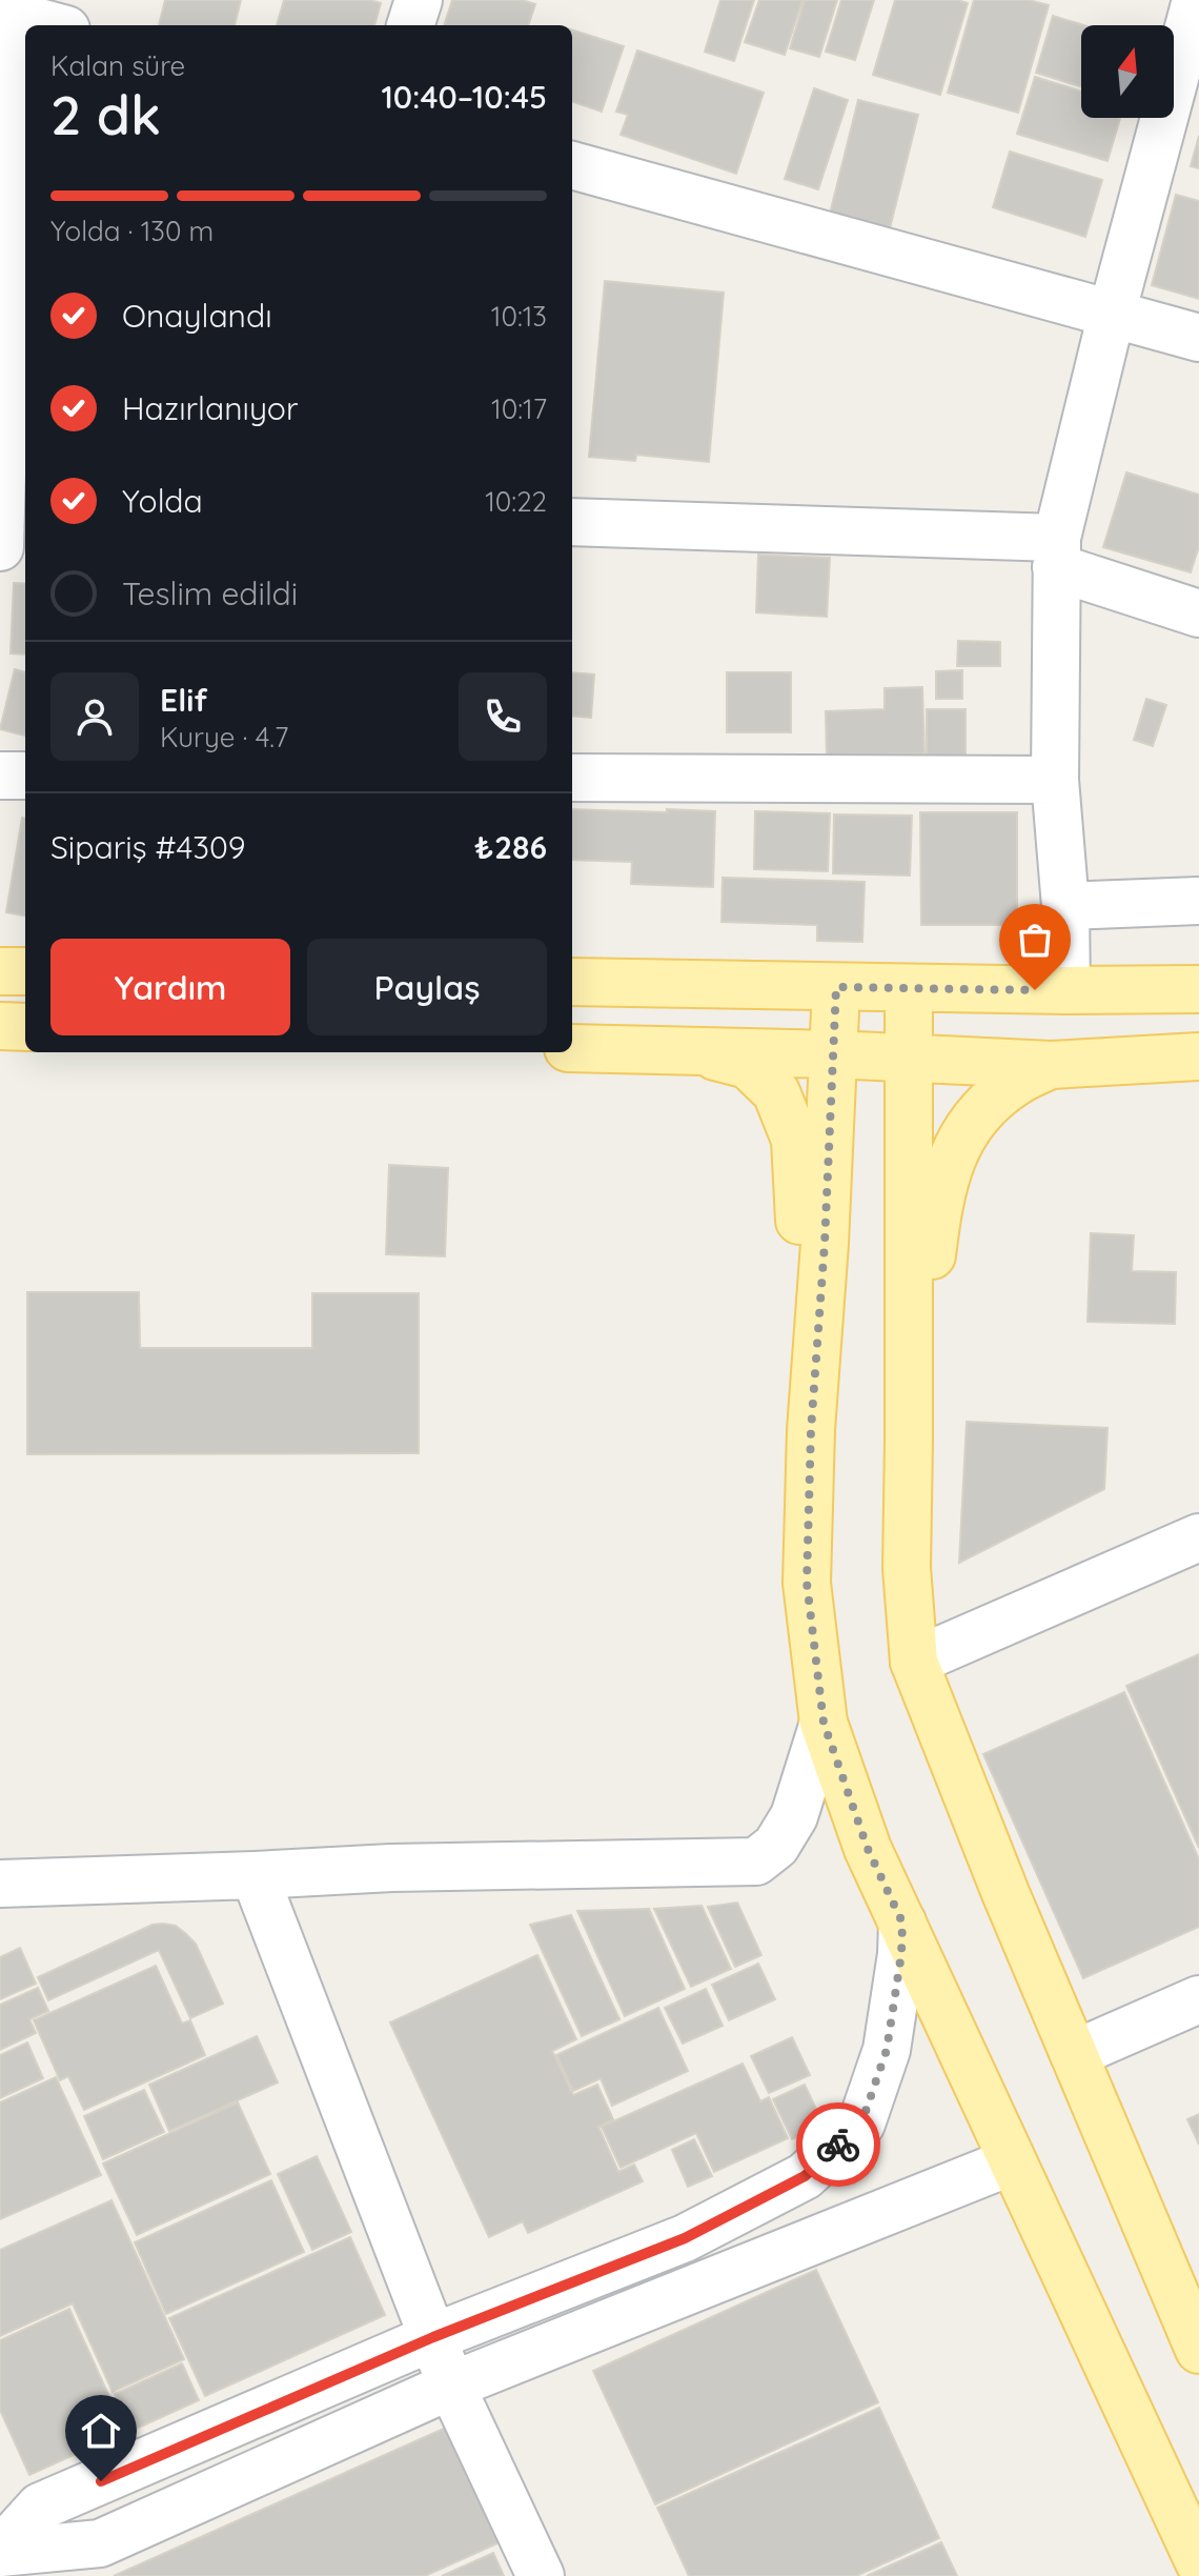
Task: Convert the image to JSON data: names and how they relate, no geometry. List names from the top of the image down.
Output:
{
  "north": "top",
  "page": {
    "heading": ["2 dk", "Kalan süre", "10:40–10:45"],
    "panel": [
      "Elif",
      "Kurye · 4.7",
      "Sipariş #4309",
      "₺286"
    ],
    "bar": "Yolda · 130 m",
    "list": [
      ["Onaylandı", "10:13"],
      ["Hazırlanıyor", "10:17"],
      ["Yolda", "10:22"],
      "Teslim edildi"
    ],
    "buttons": ["Yardım", "Paylaş"]
  }
}
